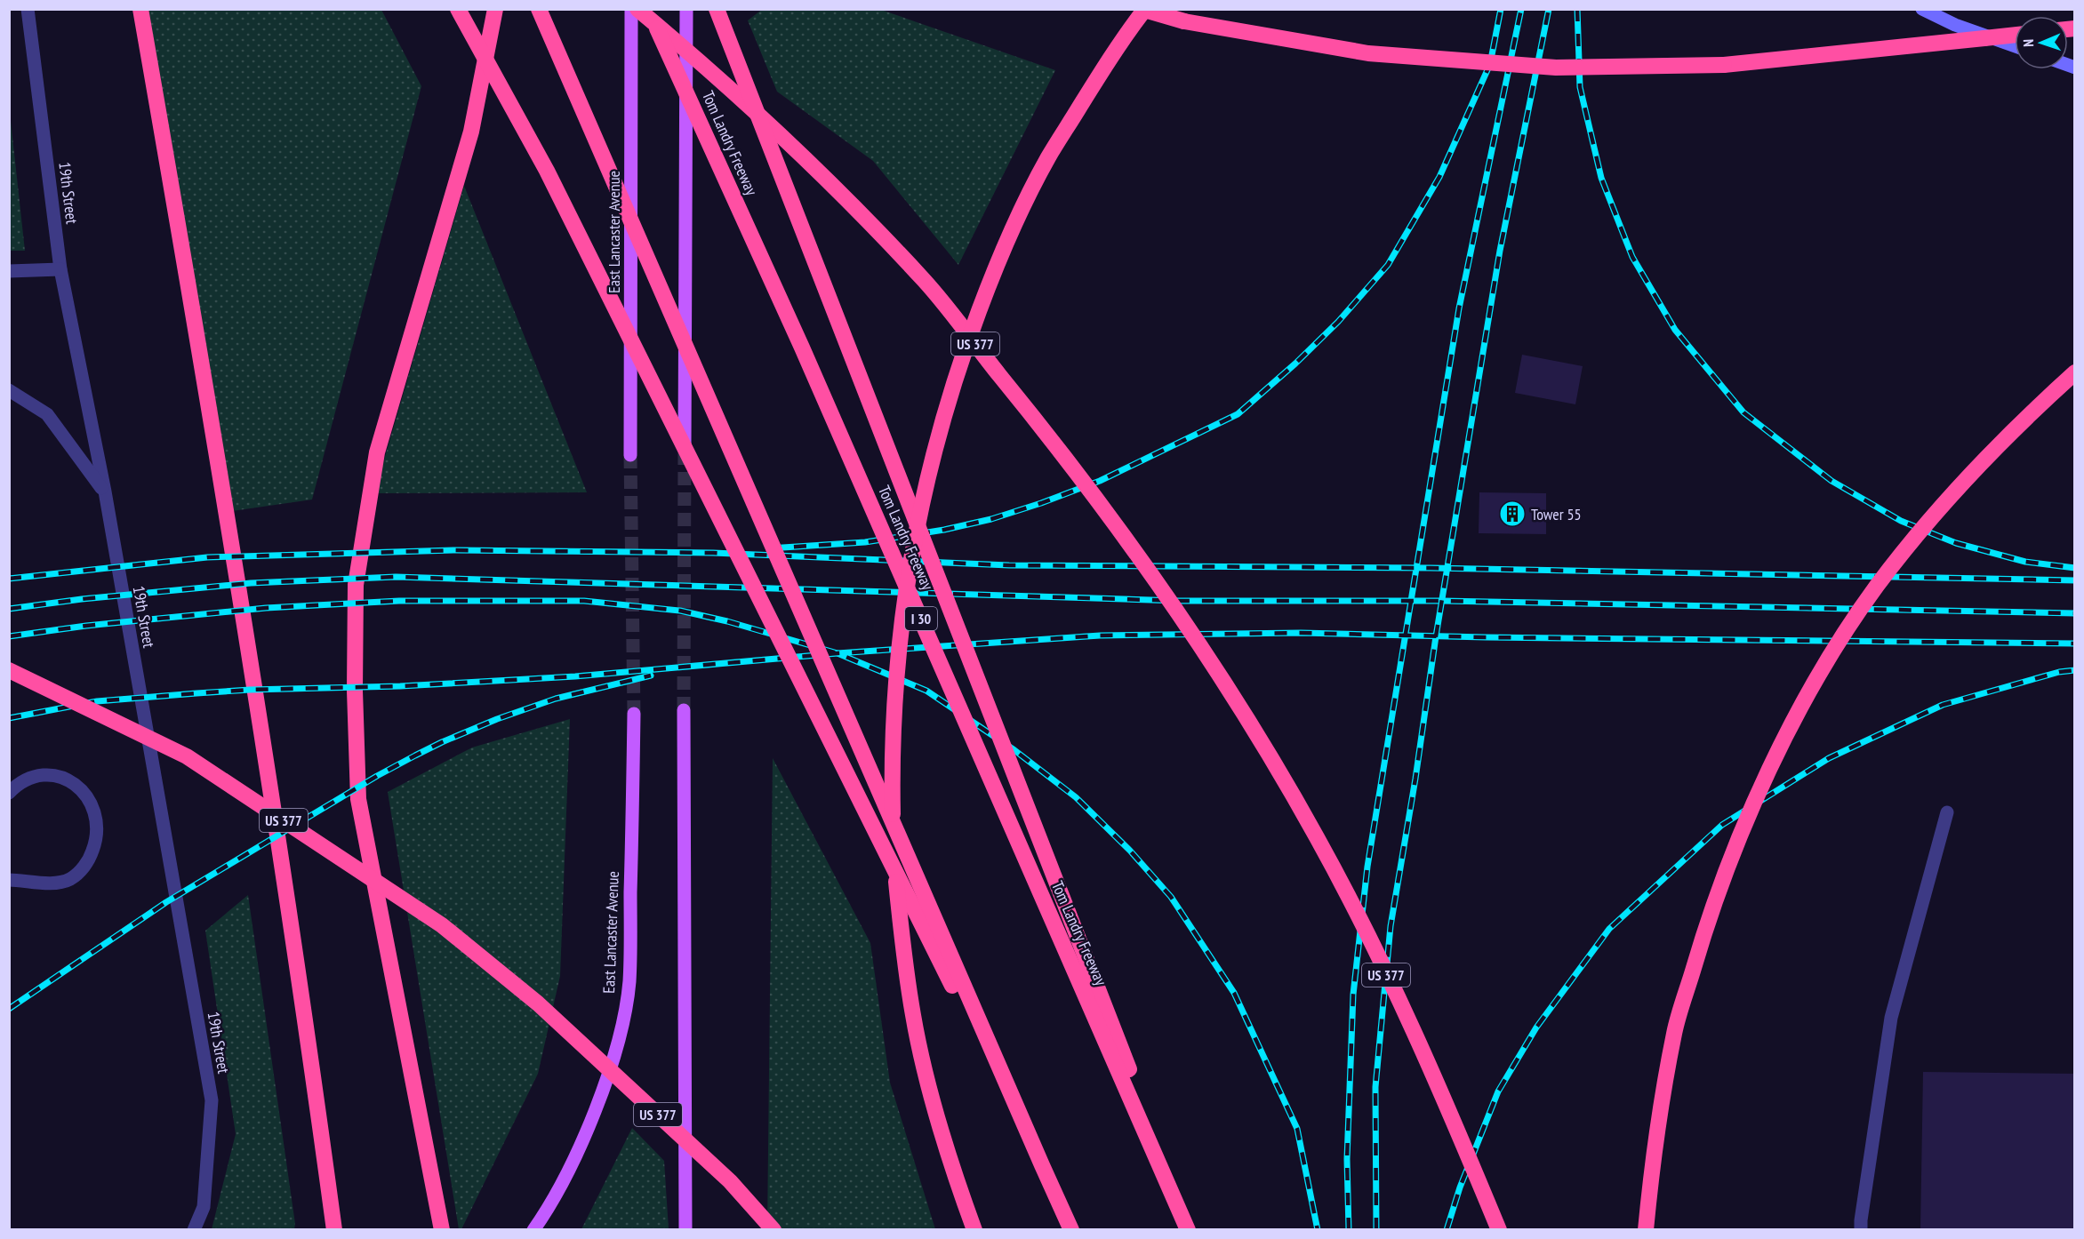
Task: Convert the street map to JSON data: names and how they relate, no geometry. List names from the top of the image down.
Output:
{
  "streets": {
    "highway": ["Tom Landry Freeway", "US 377", "I 30"],
    "main road": ["East Lancaster Avenue"],
    "street": ["19th Street"]
  },
  "places": {
    "building": ["Tower 55"]
  },
  "north": "left"
}
